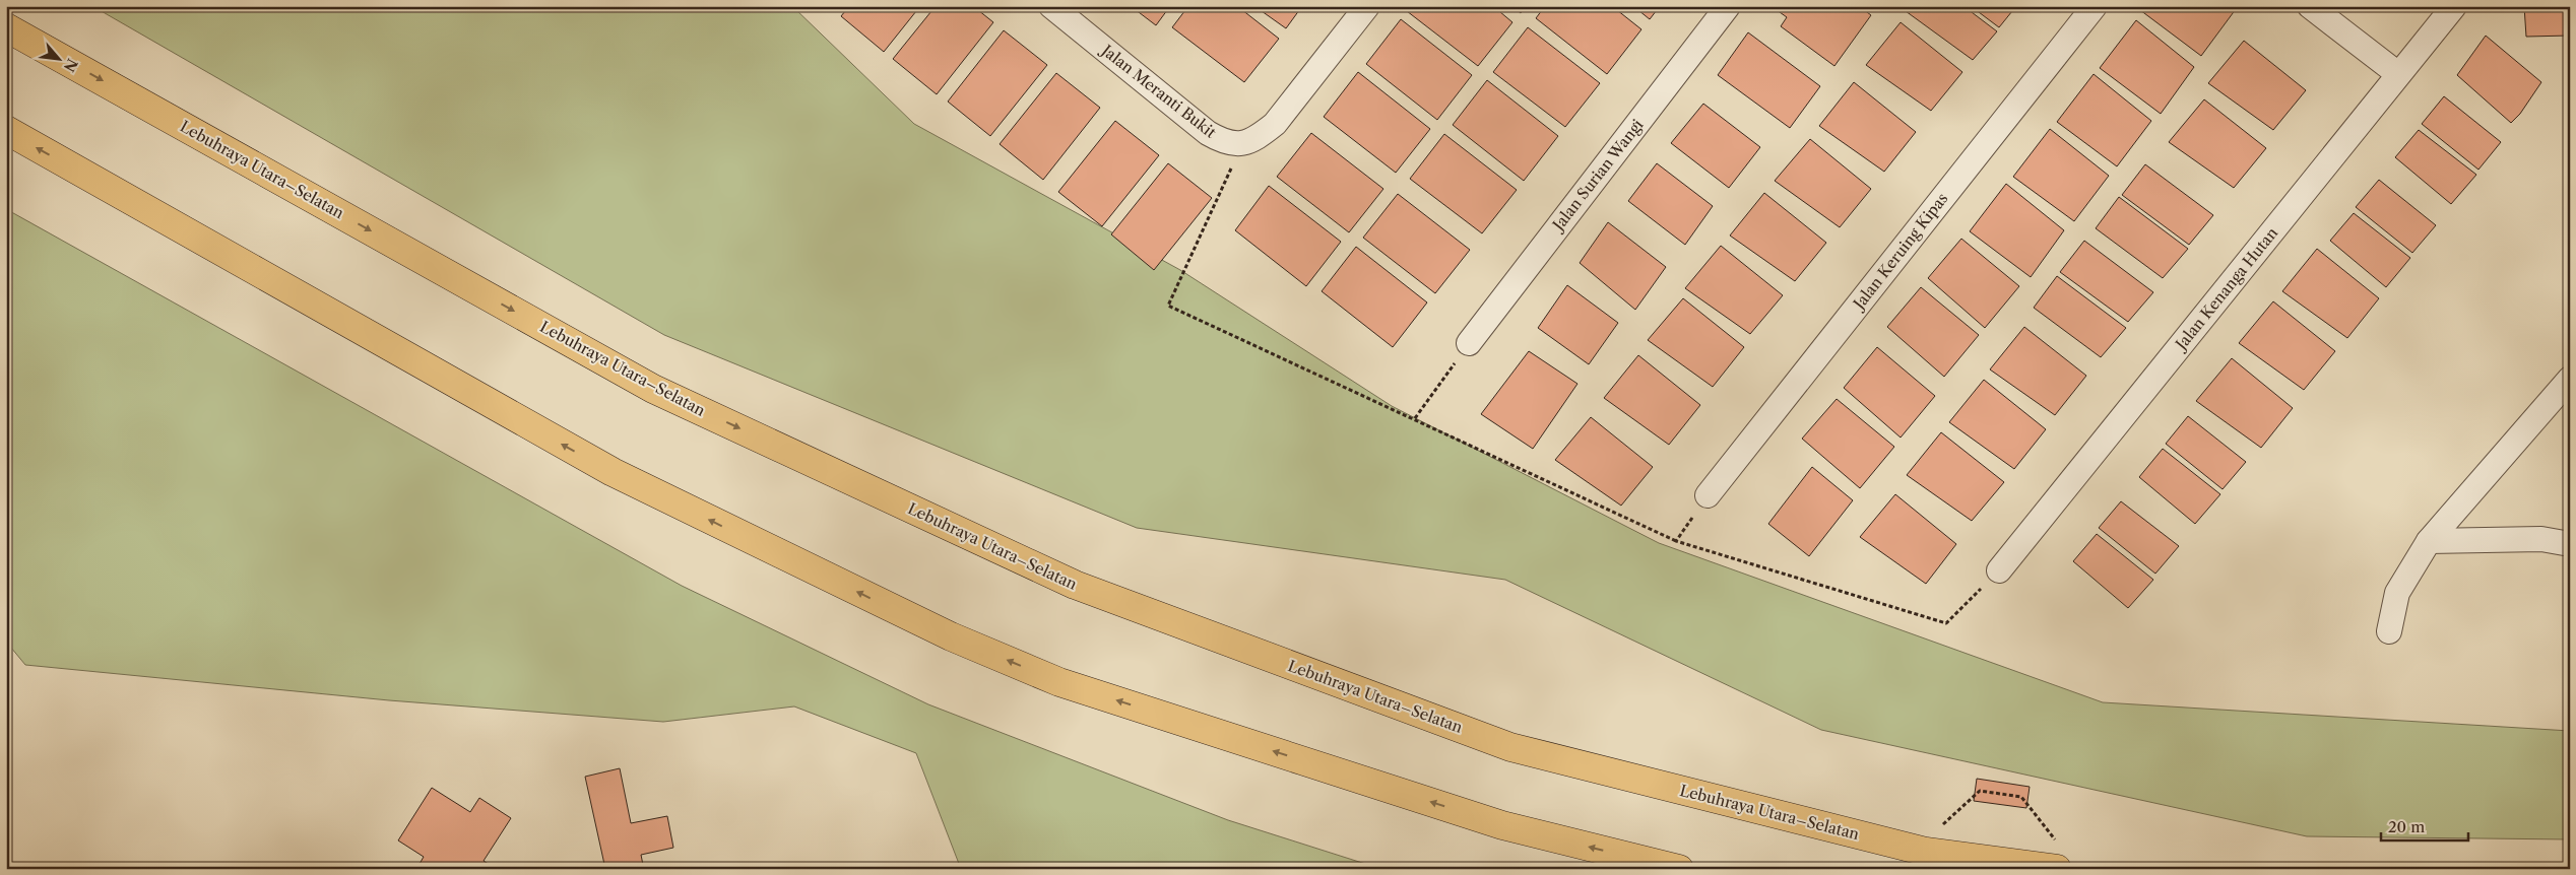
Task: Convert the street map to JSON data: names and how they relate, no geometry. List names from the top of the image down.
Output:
{
  "streets": {
    "highway": ["Lebuhraya Utara–Selatan"],
    "street": [
      "Jalan Meranti Bukit",
      "Jalan Surian Wangi",
      "Jalan Keruing Kipas",
      "Jalan Kenanga Hutan"
    ]
  },
  "scale_bar": "20 m",
  "north": "bottom right"
}
